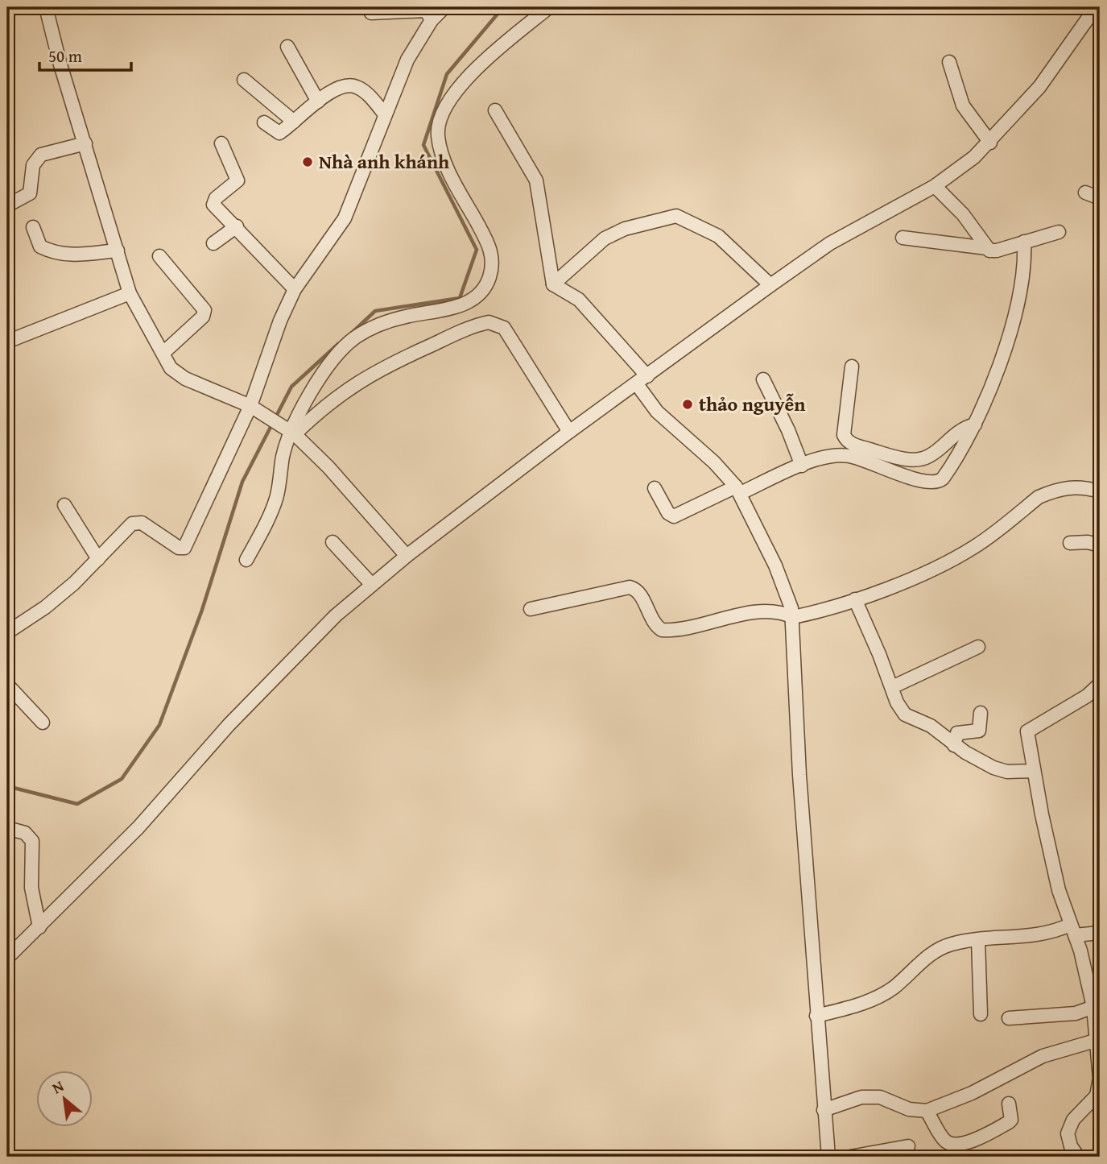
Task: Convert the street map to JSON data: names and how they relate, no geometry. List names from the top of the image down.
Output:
{
  "places": ["Nhà anh khánh", "thảo nguyễn"],
  "scale_bar": "50 m",
  "north": "top left"
}
